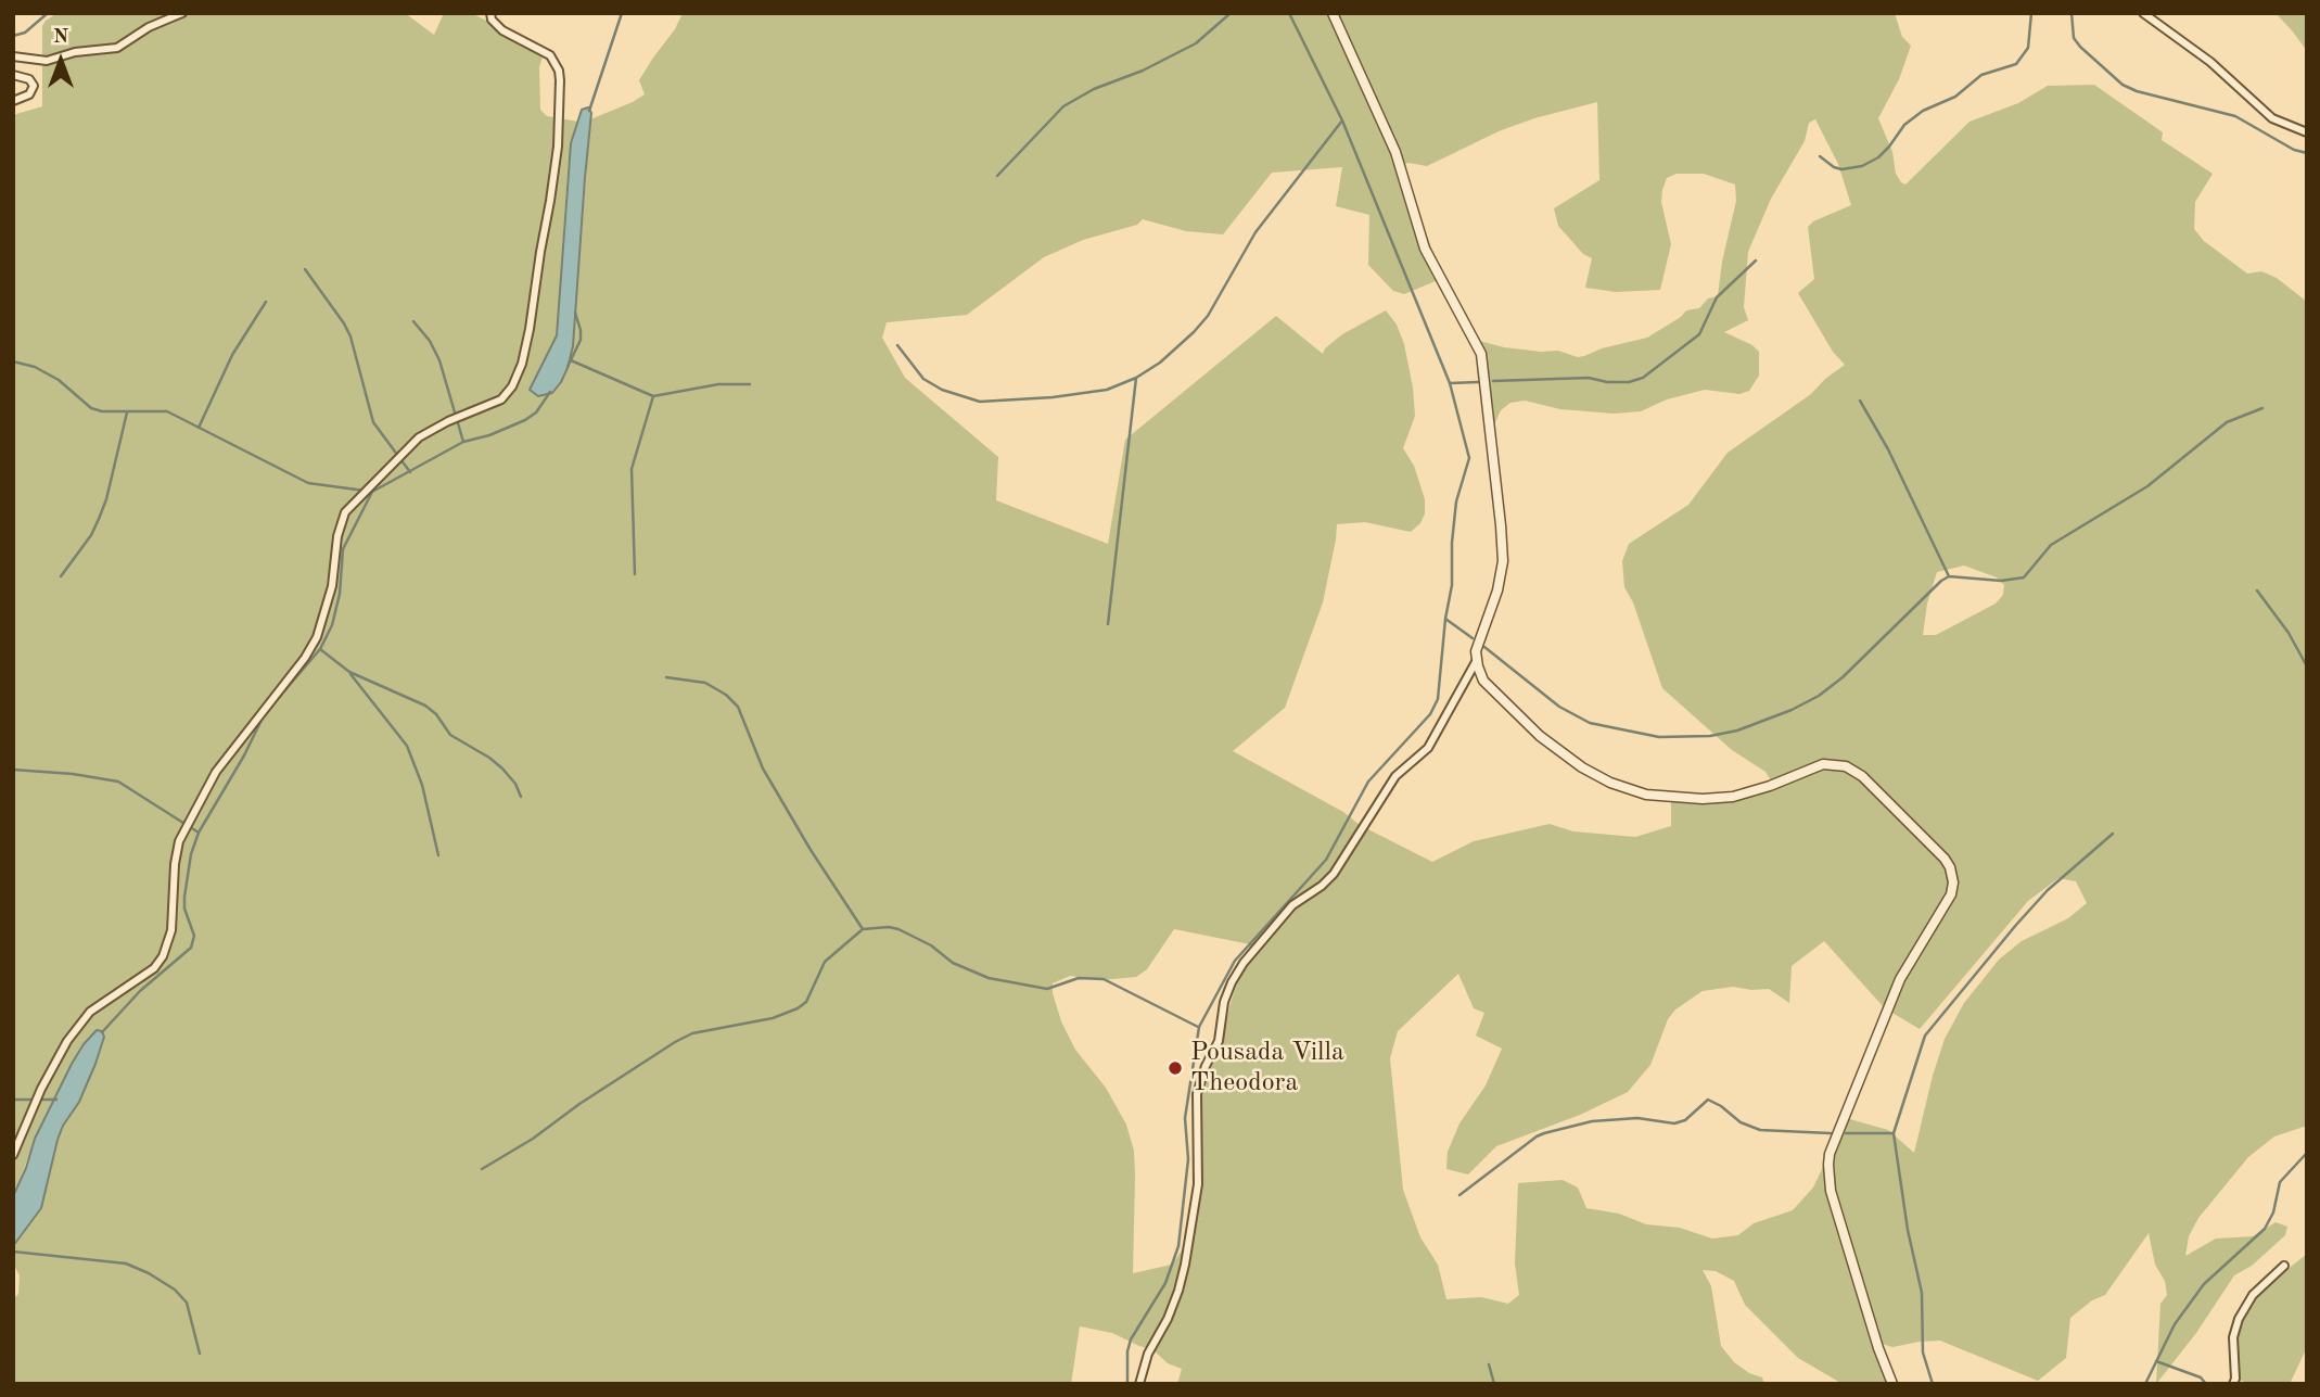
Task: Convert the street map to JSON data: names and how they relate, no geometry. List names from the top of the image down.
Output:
{
  "places": ["Pousada Villa Theodora"],
  "north": "top"
}
